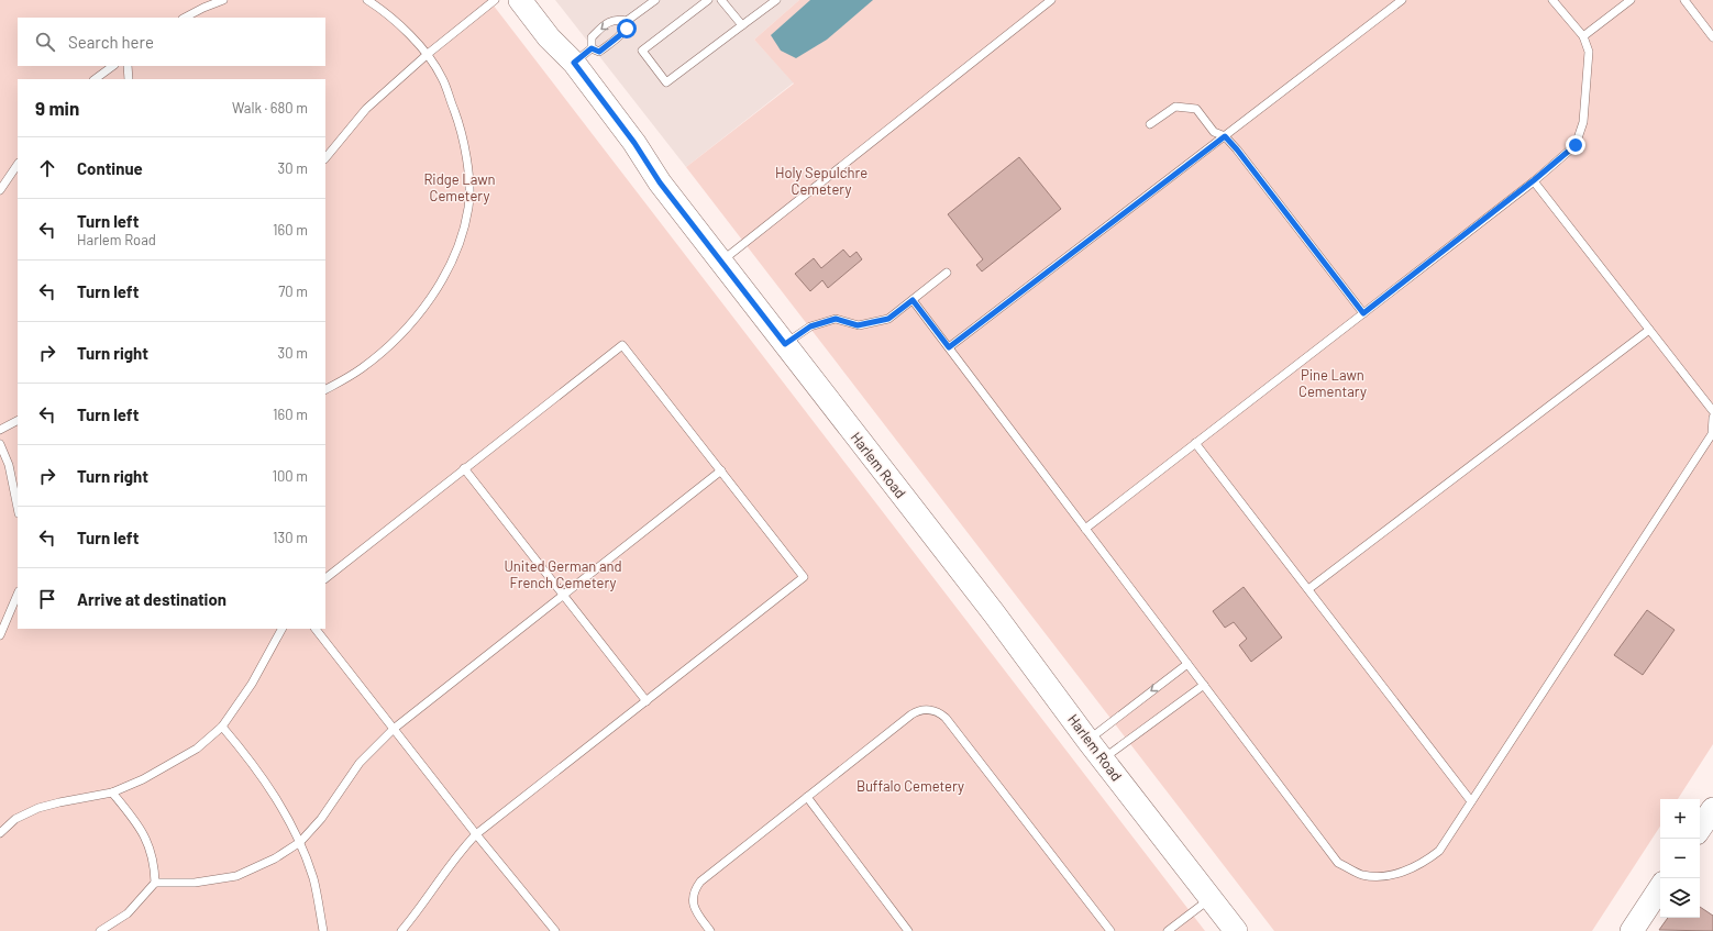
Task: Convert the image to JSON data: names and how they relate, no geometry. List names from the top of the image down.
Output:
{
  "streets": {
    "main road": ["Harlem Road"]
  },
  "parks": [
    "Holy Sepulchre Cemetery",
    "Ridge Lawn Cemetery",
    "Pine Lawn Cementary",
    "United German and French Cemetery",
    "Buffalo Cemetery"
  ],
  "page": {
    "search": "Search here",
    "heading": ["9 min", "Walk · 680 m"],
    "list": [
      ["Continue", "30 m"],
      ["Turn left", "Harlem Road", "160 m"],
      ["Turn left", "70 m"],
      ["Turn right", "30 m"],
      ["Turn left", "160 m"],
      ["Turn right", "100 m"],
      ["Turn left", "130 m"],
      "Arrive at destination"
    ],
    "map_buttons": ["+", "−"]
  }
}
